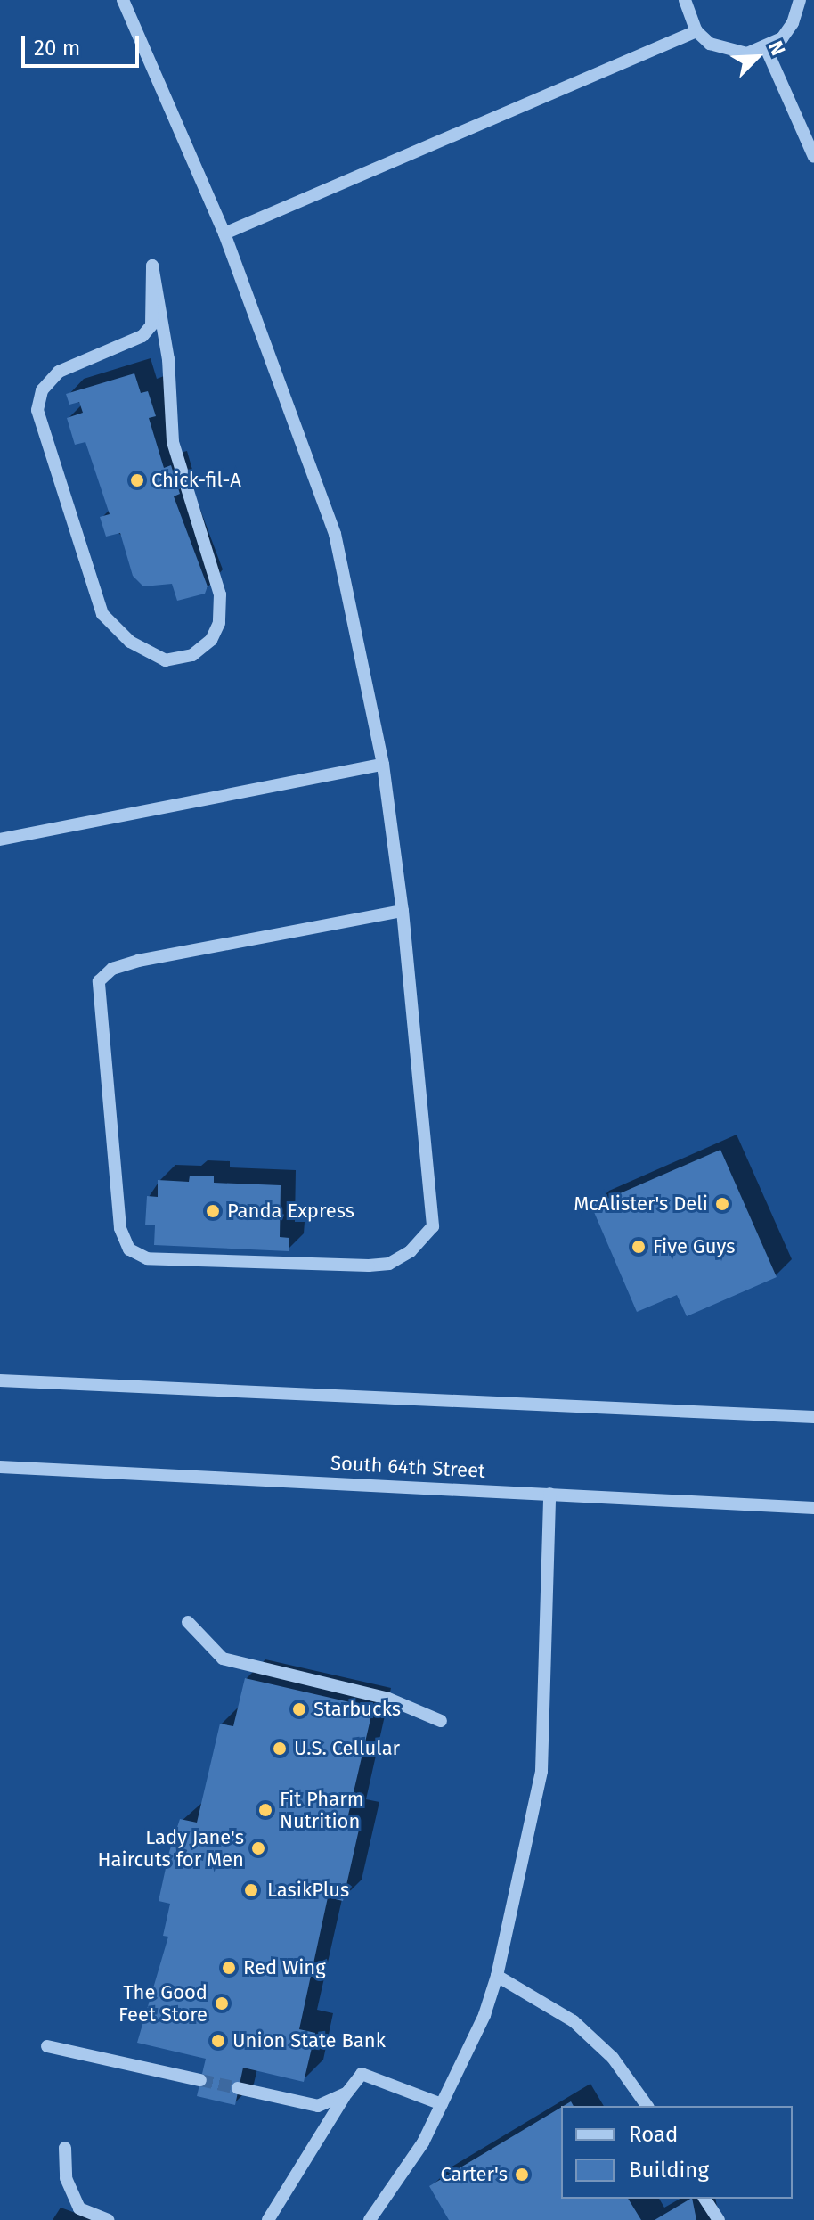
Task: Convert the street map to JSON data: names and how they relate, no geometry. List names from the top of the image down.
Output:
{
  "streets": {
    "street": ["South 64th Street"]
  },
  "places": [
    "Chick-fil-A",
    "McAlister's Deli",
    "Panda Express",
    "Five Guys",
    "Starbucks",
    "U.S. Cellular",
    "Fit Pharm Nutrition",
    "Lady Jane's Haircuts for Men",
    "LasikPlus",
    "Red Wing",
    "The Good Feet Store",
    "Union State Bank",
    "Carter's"
  ],
  "legend": ["Road", "Building"],
  "scale_bar": "20 m",
  "north": "top right"
}
